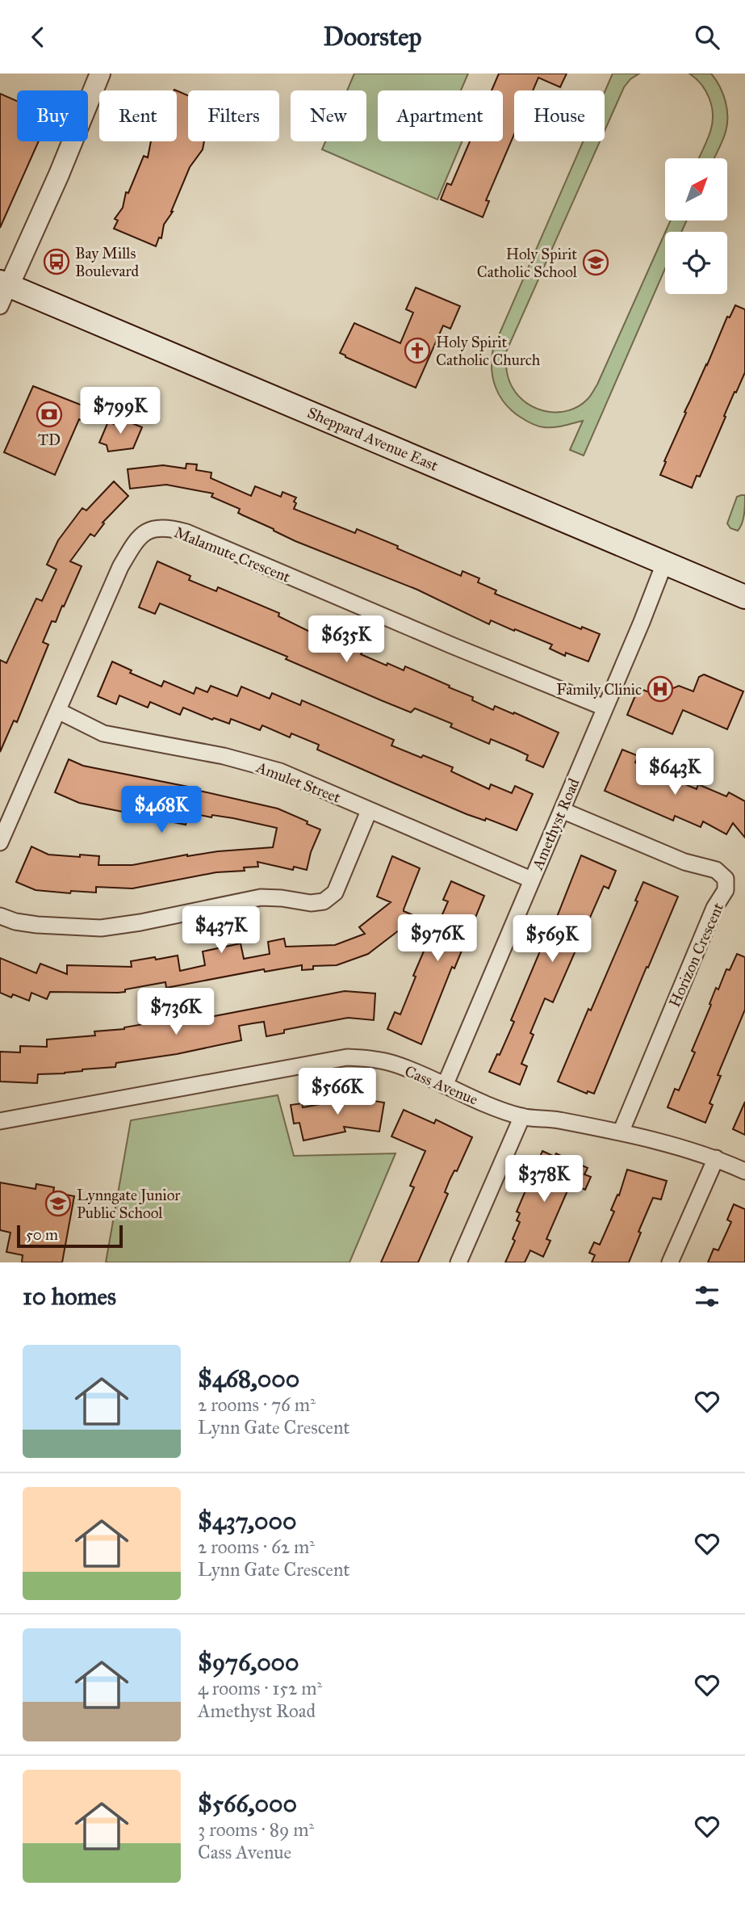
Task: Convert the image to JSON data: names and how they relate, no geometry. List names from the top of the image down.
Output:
{
  "streets": {
    "main road": ["Sheppard Avenue East"],
    "street": [
      "Malamute Crescent",
      "Amulet Street",
      "Amethyst Road",
      "Horizon Crescent",
      "Cass Avenue"
    ]
  },
  "crossings": [
    ["Sheppard Avenue East", "Amethyst Road"],
    ["Malamute Crescent", "Amulet Street"],
    ["Malamute Crescent", "Amethyst Road"],
    ["Amulet Street", "Amethyst Road"],
    ["Amethyst Road", "Horizon Crescent"],
    ["Amethyst Road", "Cass Avenue"],
    ["Horizon Crescent", "Cass Avenue"]
  ],
  "places": {
    "bus stop": ["Bay Mills Boulevard"],
    "school or university": ["Holy Spirit Catholic School", "Lynngate Junior Public School"],
    "church": ["Holy Spirit Catholic Church"],
    "bank": ["TD"],
    "hospital": ["Family Clinic"]
  },
  "scale_bar": "50 m",
  "north": "top right",
  "page": {
    "header": "Doorstep",
    "chip": [
      "Buy",
      "Rent",
      "Filters",
      "New",
      "Apartment",
      "House"
    ],
    "price": [
      "$799K",
      "$635K",
      "$643K",
      "$468K",
      "$437K",
      "$976K",
      "$569K",
      "$736K",
      "$566K",
      "$378K"
    ],
    "scale": "50 m",
    "heading": "10 homes",
    "list": [
      {
        "name": "$468,000",
        "note": "2 rooms · 76 m² · Lynn Gate Crescent"
      },
      {
        "name": "$437,000",
        "note": "2 rooms · 62 m² · Lynn Gate Crescent"
      },
      {
        "name": "$976,000",
        "note": "4 rooms · 152 m² · Amethyst Road"
      },
      {
        "name": "$566,000",
        "note": "3 rooms · 89 m² · Cass Avenue"
      }
    ]
  }
}
